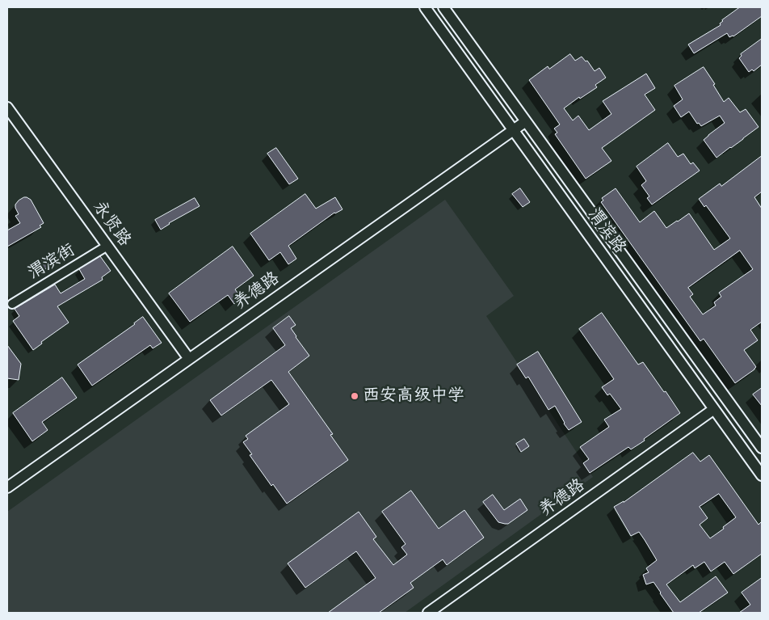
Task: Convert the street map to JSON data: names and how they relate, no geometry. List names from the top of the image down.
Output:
{
  "streets": {
    "street": [
      "永贤路",
      "渭滨路",
      "渭滨街",
      "养德路"
    ]
  },
  "crossings": [
    ["永贤路", "渭滨街"],
    ["永贤路", "养德路"],
    ["渭滨路", "养德路"]
  ],
  "places": ["西安高级中学"]
}
